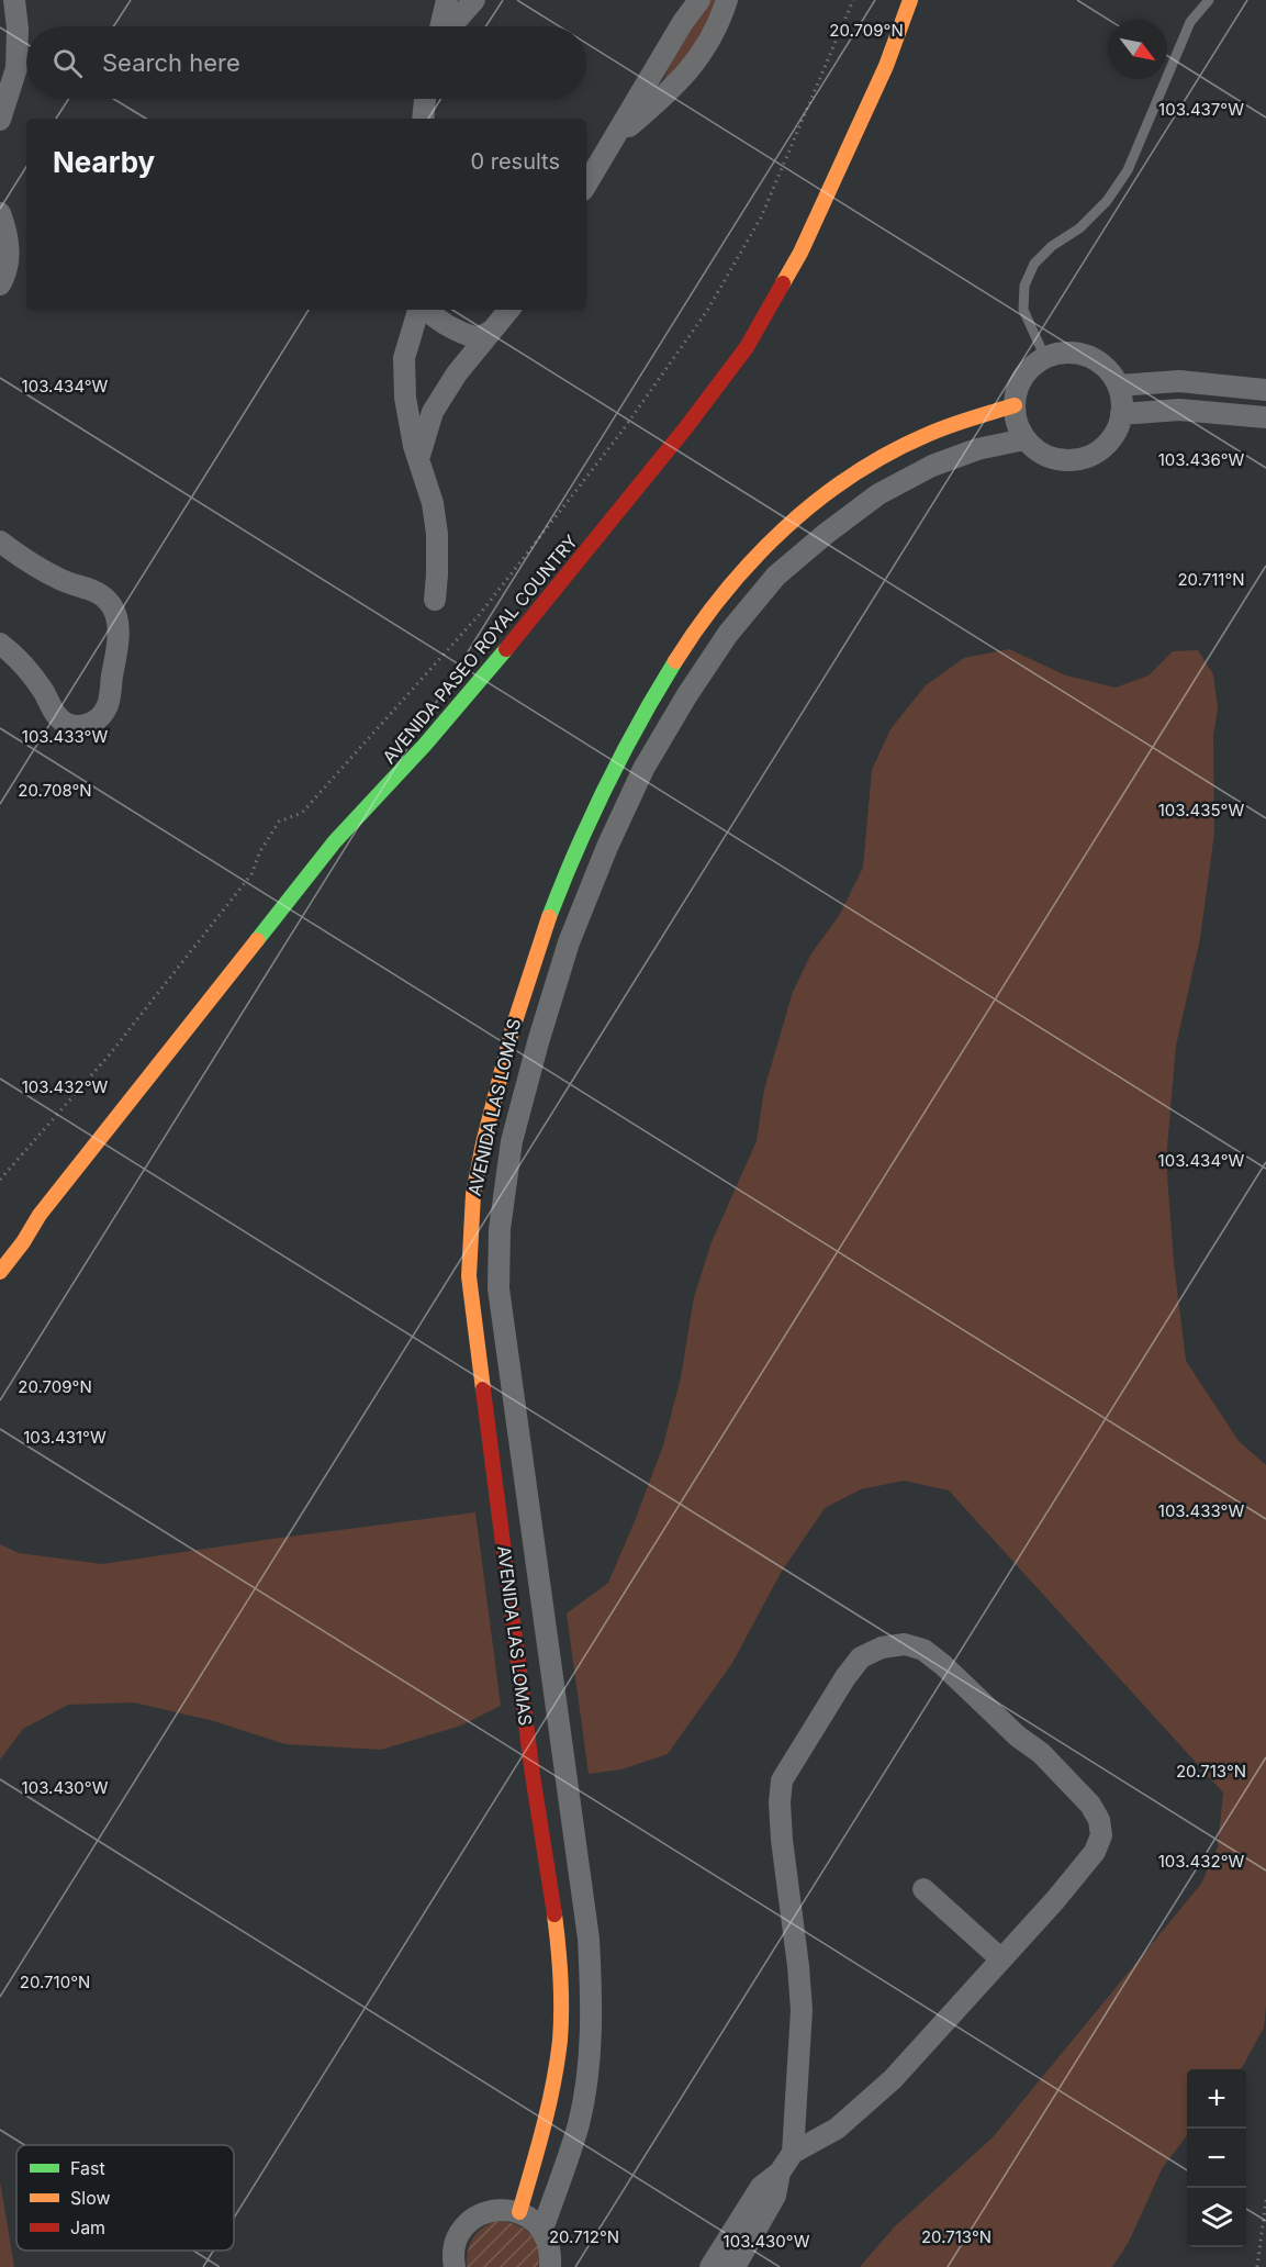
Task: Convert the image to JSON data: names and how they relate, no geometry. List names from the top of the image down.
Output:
{
  "streets": {
    "street": ["AVENIDA PASEO ROYAL COUNTRY", "AVENIDA LAS LOMAS"]
  },
  "legend": ["Fast", "Slow", "Jam"],
  "north": "bottom right",
  "page": {
    "search": "Search here",
    "heading": ["Nearby", "0 results"],
    "map_buttons": ["+", "−"]
  },
  "coordinates": [
    "20.709°N",
    "103.437°W",
    "103.434°W",
    "103.436°W",
    "20.711°N",
    "103.433°W",
    "20.708°N",
    "103.435°W",
    "103.432°W",
    "103.431°W",
    "20.713°N",
    "103.430°W",
    "20.710°N",
    "20.712°N"
  ]
}
